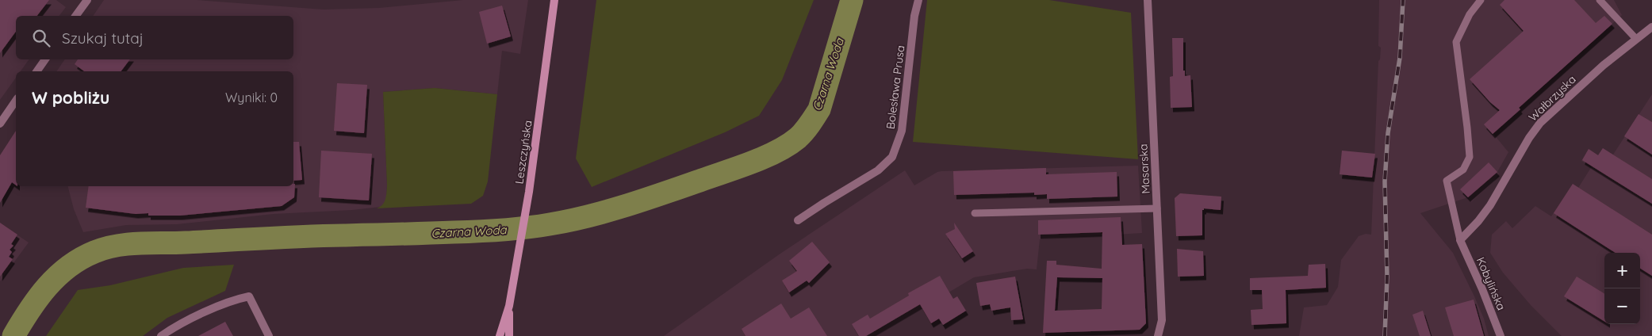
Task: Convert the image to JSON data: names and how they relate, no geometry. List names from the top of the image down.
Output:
{
  "streets": {
    "main road": ["Leszczyńska"],
    "street": [
      "Bolesława Prusa",
      "Wałbrzyska",
      "Masarska",
      "Kobylińska"
    ]
  },
  "crossings": [
    ["Wałbrzyska", "Kobylińska"]
  ],
  "water": ["Czarna Woda"],
  "page": {
    "search": "Szukaj tutaj",
    "heading": ["W pobliżu", "Wyniki: 0"],
    "map_buttons": ["+", "−"]
  }
}
